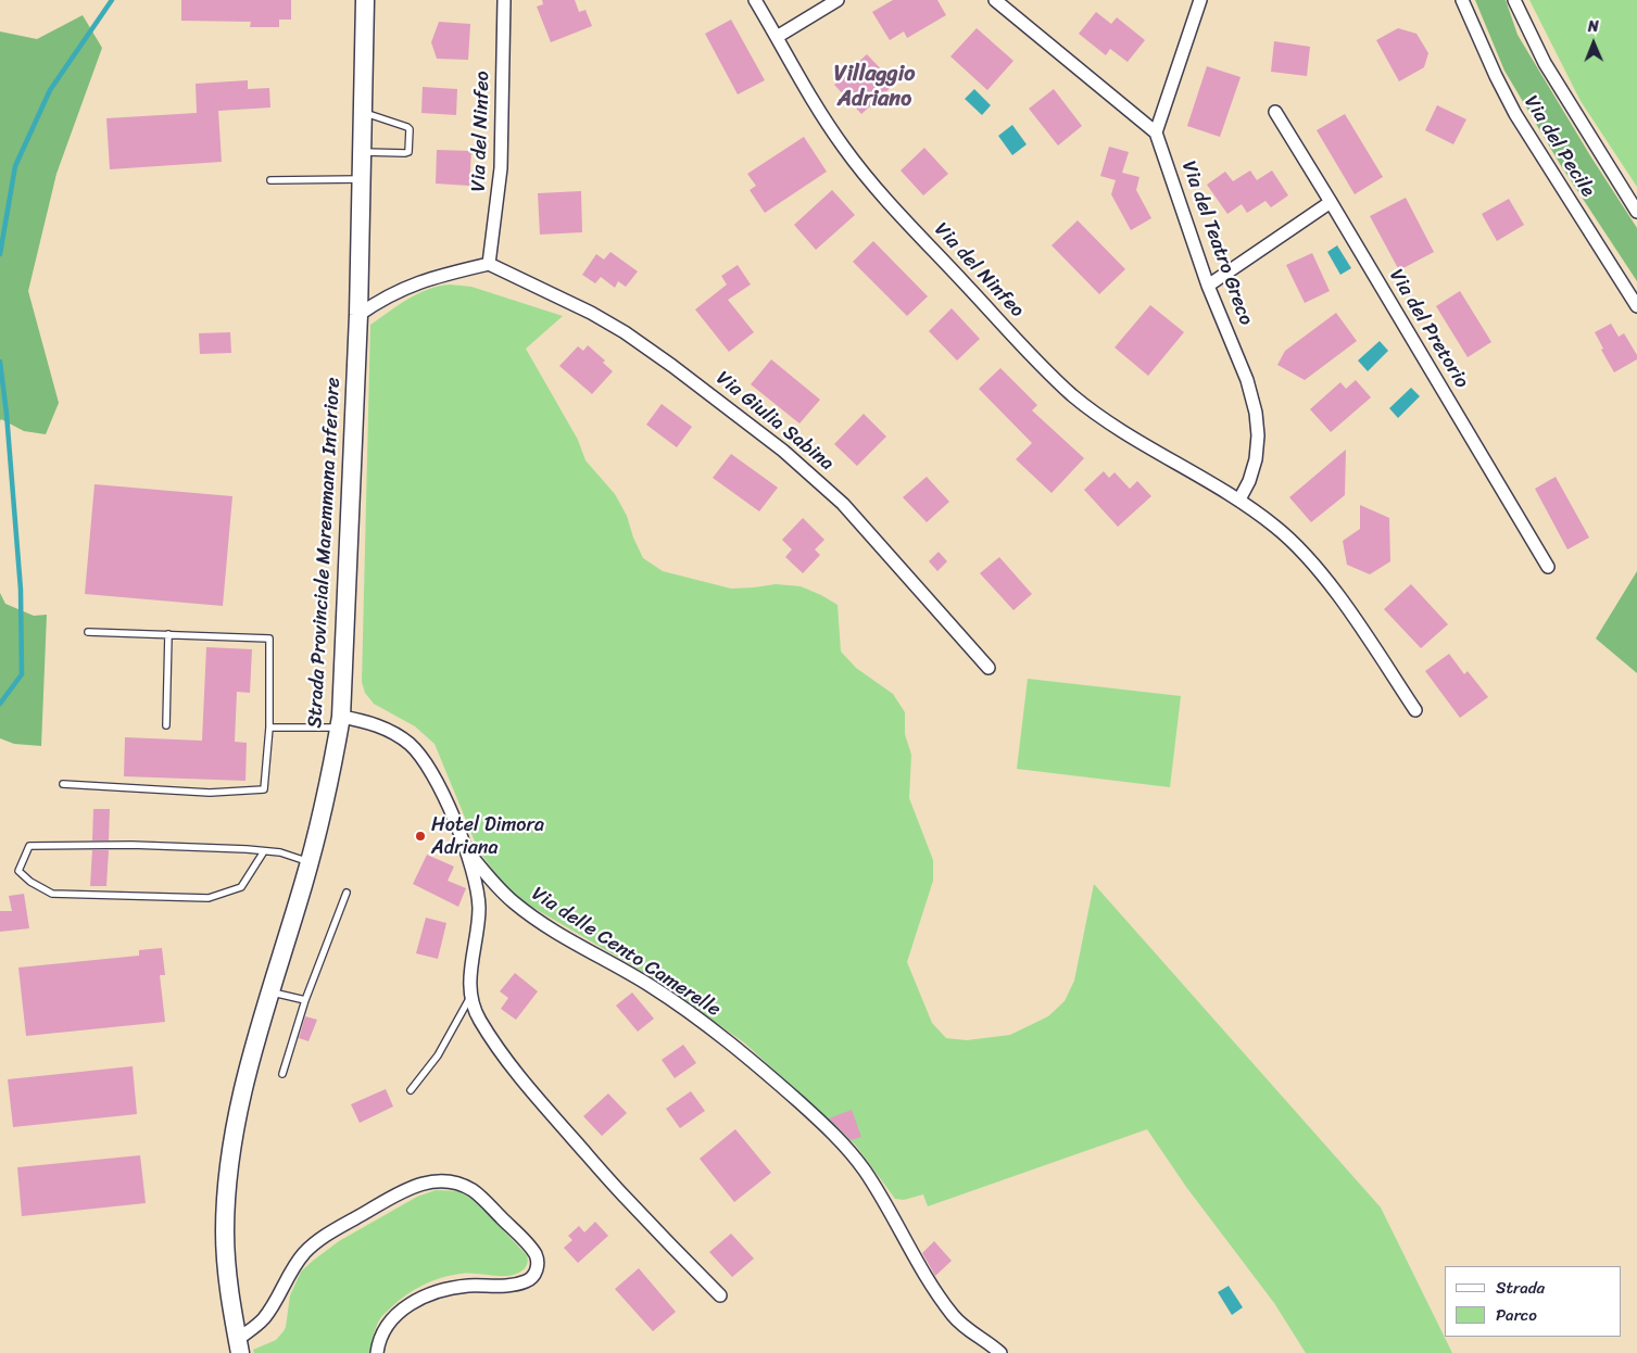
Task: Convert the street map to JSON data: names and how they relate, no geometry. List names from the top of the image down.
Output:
{
  "streets": {
    "main road": ["Strada Provinciale Maremmana Inferiore"],
    "street": [
      "Via del Ninfeo",
      "Via del Pecile",
      "Via del Teatro Greco",
      "Via del Pretorio",
      "Via Giulia Sabina",
      "Via delle Cento Camerelle"
    ]
  },
  "crossings": [
    ["Via del Ninfeo", "Via del Teatro Greco"],
    ["Via del Ninfeo", "Via Giulia Sabina"],
    ["Strada Provinciale Maremmana Inferiore", "Via delle Cento Camerelle"]
  ],
  "districts": ["Villaggio Adriano"],
  "places": ["Hotel Dimora Adriana"],
  "legend": ["Strada", "Parco"],
  "north": "top"
}
